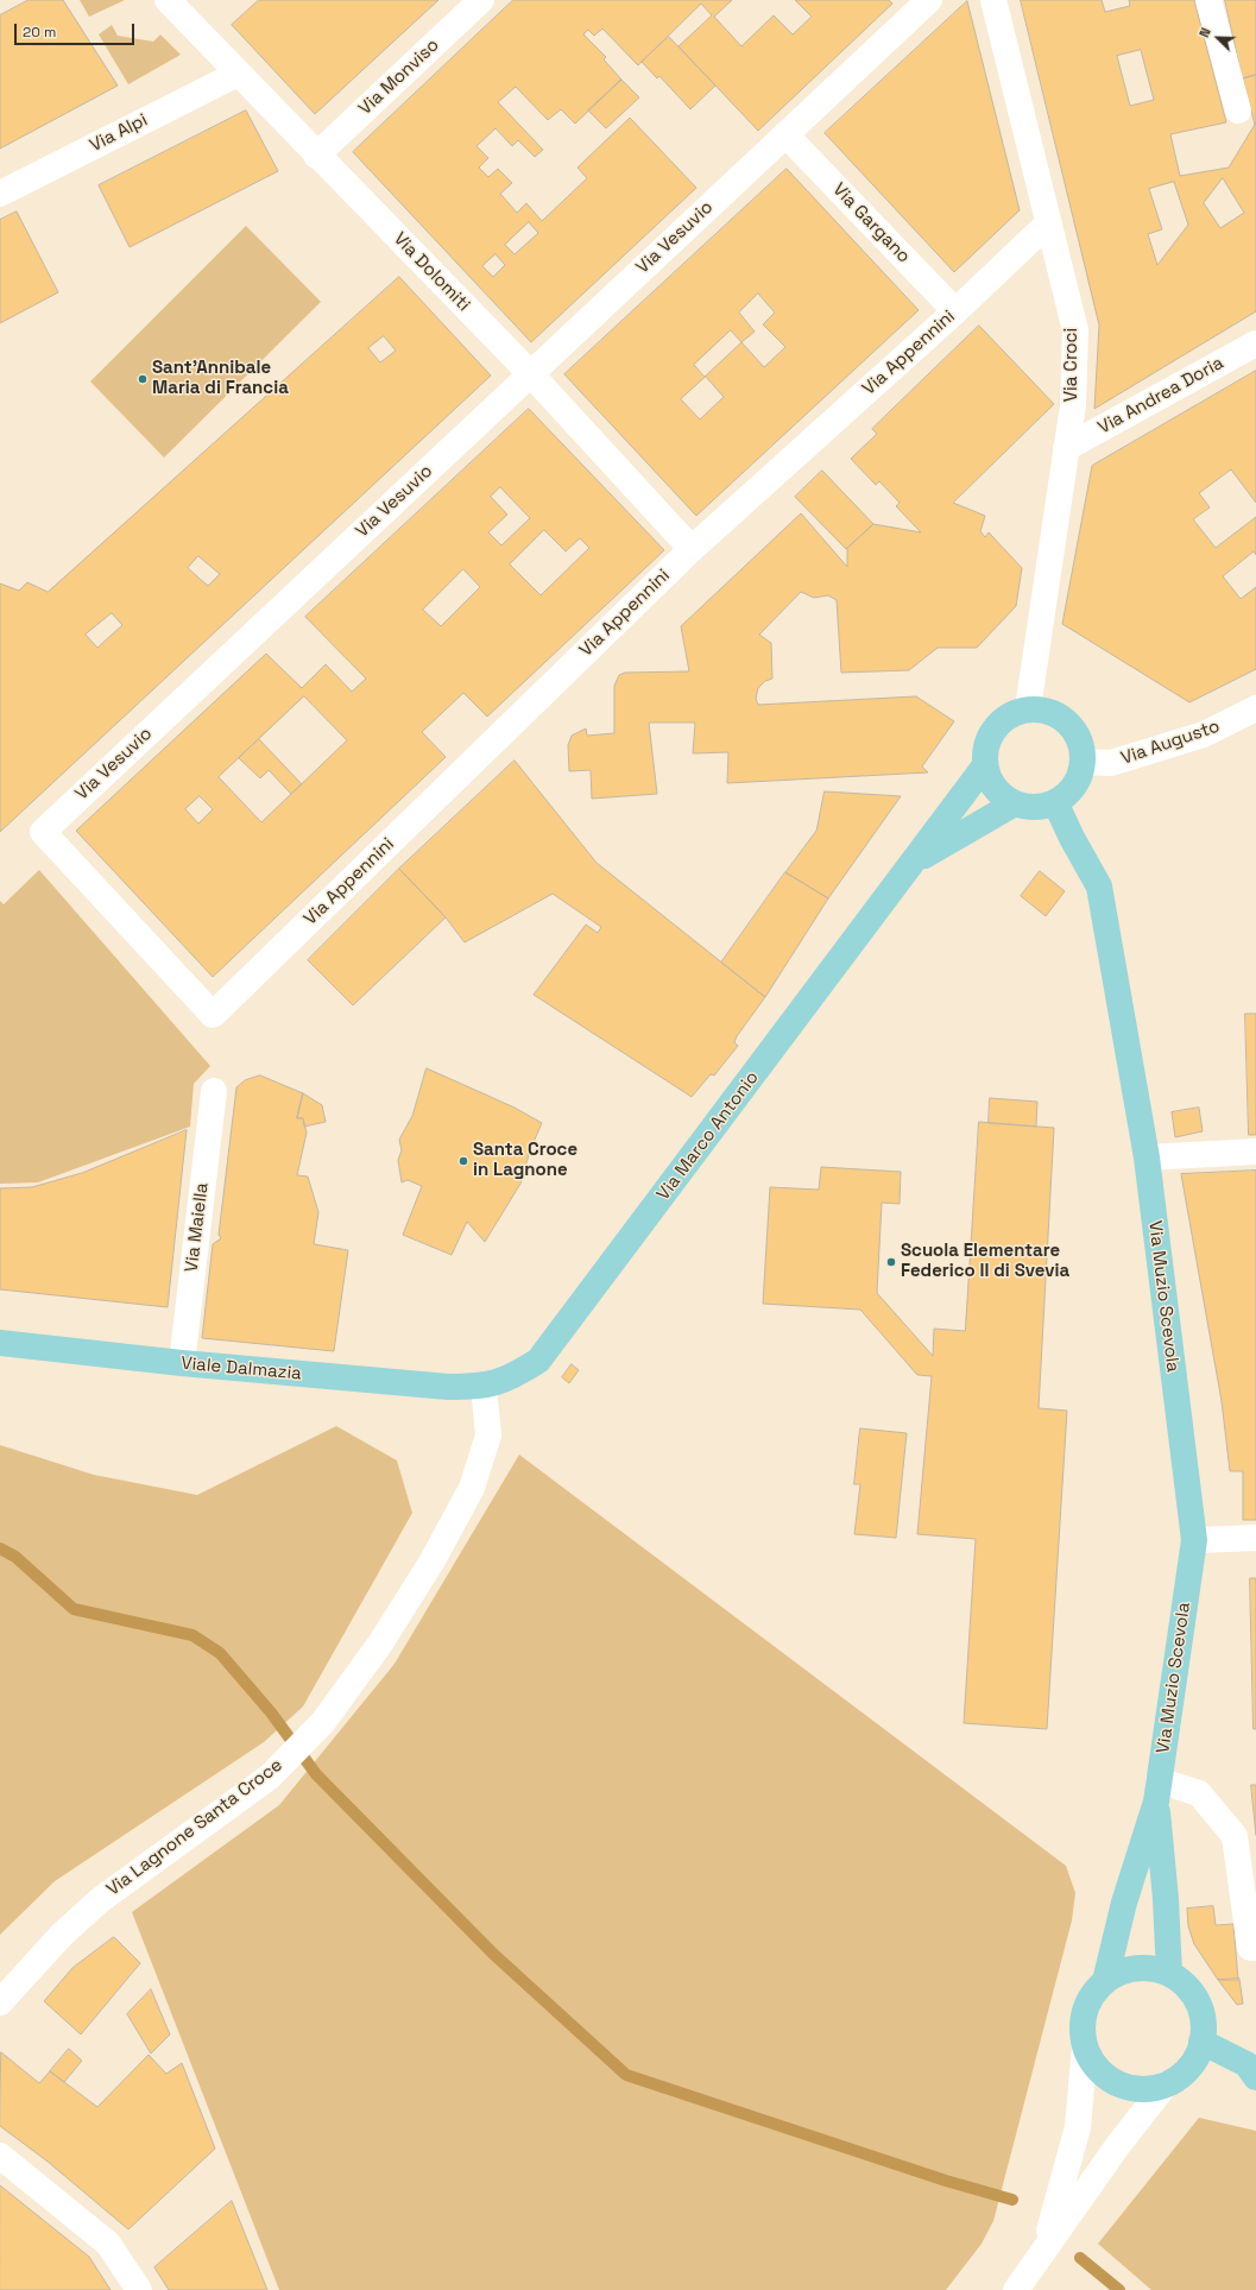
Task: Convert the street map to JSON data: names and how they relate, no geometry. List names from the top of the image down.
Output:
{
  "streets": {
    "main road": ["Via Marco Antonio", "Via Muzio Scevola", "Viale Dalmazia"],
    "street": [
      "Via Monviso",
      "Via Alpi",
      "Via Gargano",
      "Via Vesuvio",
      "Via Dolomiti",
      "Via Appennini",
      "Via Croci",
      "Via Andrea Doria",
      "Via Augusto",
      "Via Maiella",
      "Via Lagnone Santa Croce"
    ]
  },
  "crossings": [
    ["Via Monviso", "Via Dolomiti"],
    ["Via Alpi", "Via Dolomiti"],
    ["Via Gargano", "Via Vesuvio"],
    ["Via Gargano", "Via Appennini"],
    ["Via Vesuvio", "Via Dolomiti"],
    ["Via Vesuvio", "Via Appennini"],
    ["Via Dolomiti", "Via Appennini"],
    ["Via Appennini", "Via Croci"],
    ["Via Croci", "Via Andrea Doria"],
    ["Via Croci", "Via Augusto"],
    ["Via Croci", "Via Marco Antonio"],
    ["Via Croci", "Via Muzio Scevola"],
    ["Via Augusto", "Via Marco Antonio"],
    ["Via Augusto", "Via Muzio Scevola"],
    ["Via Marco Antonio", "Via Muzio Scevola"],
    ["Via Marco Antonio", "Viale Dalmazia"],
    ["Via Marco Antonio", "Via Lagnone Santa Croce"],
    ["Via Maiella", "Viale Dalmazia"],
    ["Viale Dalmazia", "Via Lagnone Santa Croce"]
  ],
  "places": ["Sant'Annibale Maria di Francia", "Santa Croce in Lagnone", "Scuola Elementare Federico II di Svevia"],
  "scale_bar": "20 m",
  "north": "top left"
}
